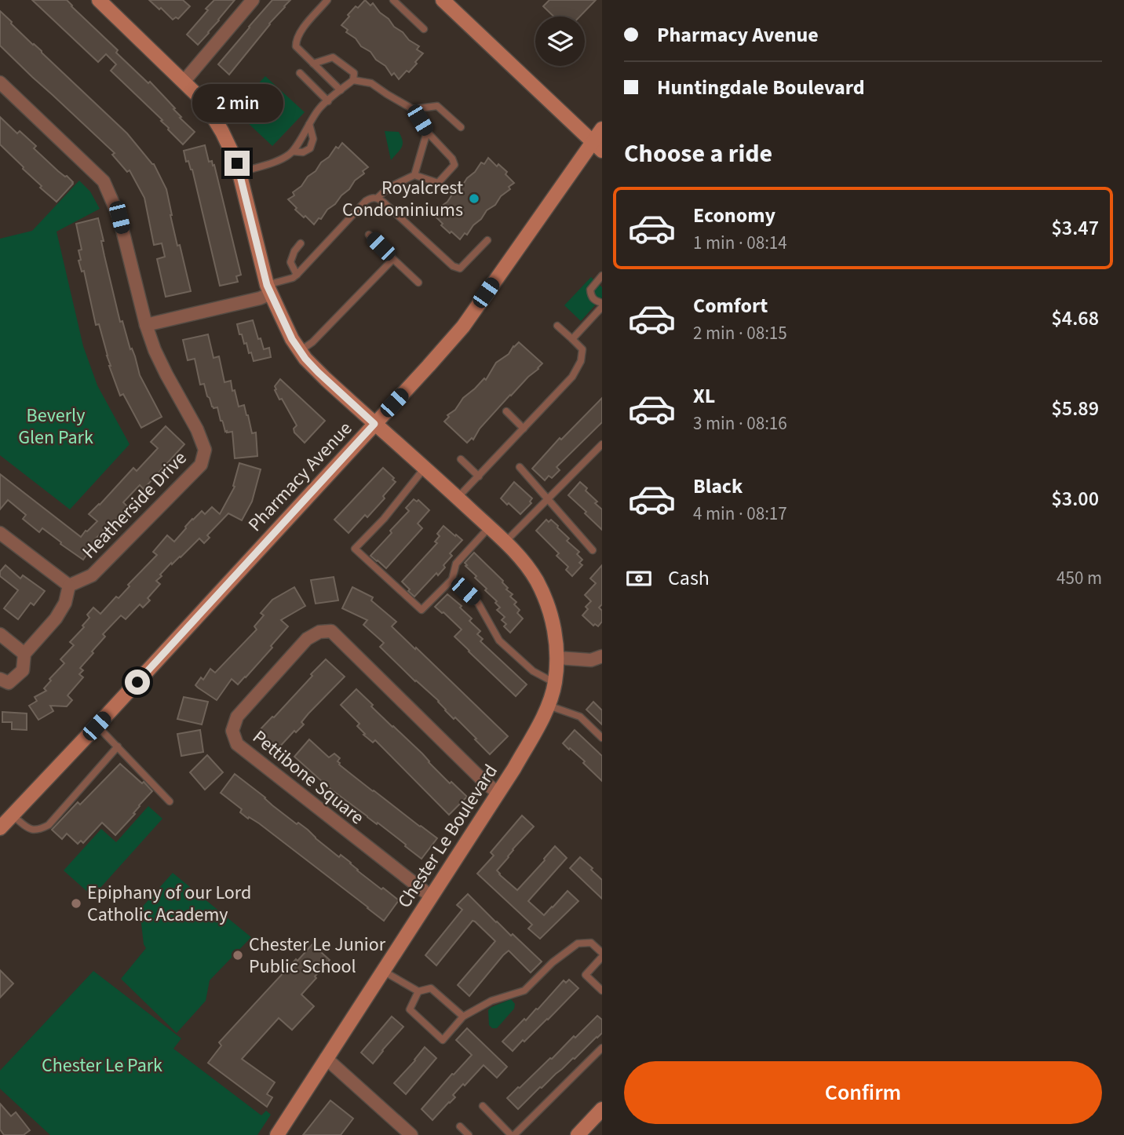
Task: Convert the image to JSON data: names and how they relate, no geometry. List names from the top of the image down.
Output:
{
  "streets": {
    "street": [
      "Pharmacy Avenue",
      "Heatherside Drive",
      "Pettibone Square",
      "Chester Le Boulevard"
    ]
  },
  "crossings": [
    ["Pharmacy Avenue", "Chester Le Boulevard"],
    ["Pettibone Square", "Chester Le Boulevard"]
  ],
  "parks": ["Beverly Glen Park", "Chester Le Park"],
  "places": ["Royalcrest Condominiums", "Epiphany of our Lord Catholic Academy", "Chester Le Junior Public School"],
  "page": {
    "banner": ["Pharmacy Avenue", "Huntingdale Boulevard"],
    "bubble": "2 min",
    "heading": "Choose a ride",
    "list": [
      {
        "name": "Economy",
        "note": "1 min · 08:14",
        "value": "$3.47"
      },
      {
        "name": "Comfort",
        "note": "2 min · 08:15",
        "value": "$4.68"
      },
      {
        "name": "XL",
        "note": "3 min · 08:16",
        "value": "$5.89"
      },
      {
        "name": "Black",
        "note": "4 min · 08:17",
        "value": "$3.00"
      }
    ],
    "pay": ["Cash", "450 m"],
    "buttons": "Confirm"
  }
}
